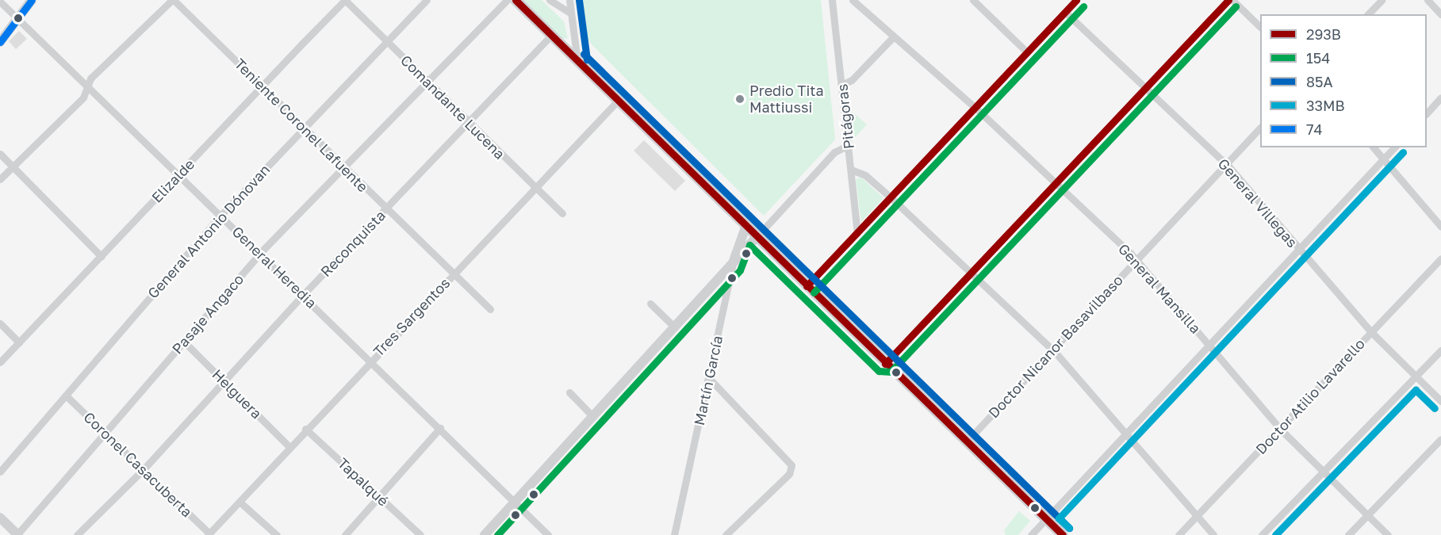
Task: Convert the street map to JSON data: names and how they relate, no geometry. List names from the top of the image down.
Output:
{
  "streets": {
    "street": [
      "Comandante Lucena",
      "Pitágoras",
      "Teniente Coronel Lafuente",
      "Elizalde",
      "General Villegas",
      "General Antonio Dónovan",
      "Reconquista",
      "General Heredia",
      "General Mansilla",
      "Pasaje Angaco",
      "Tres Sargentos",
      "Doctor Nicanor Basavilbaso",
      "Martín García",
      "Helguera",
      "Doctor Atilio Lavarello",
      "Coronel Casacuberta",
      "Tapalqué"
    ]
  },
  "crossings": [
    ["Comandante Lucena", "Elizalde"],
    ["Comandante Lucena", "General Antonio Dónovan"],
    ["Comandante Lucena", "Reconquista"],
    ["Comandante Lucena", "Pasaje Angaco"],
    ["Comandante Lucena", "Tres Sargentos"],
    ["Teniente Coronel Lafuente", "Elizalde"],
    ["Teniente Coronel Lafuente", "General Antonio Dónovan"],
    ["Teniente Coronel Lafuente", "Reconquista"],
    ["Teniente Coronel Lafuente", "Pasaje Angaco"],
    ["Teniente Coronel Lafuente", "Tres Sargentos"],
    ["Elizalde", "General Heredia"],
    ["General Villegas", "Doctor Nicanor Basavilbaso"],
    ["General Villegas", "Doctor Atilio Lavarello"],
    ["General Antonio Dónovan", "General Heredia"],
    ["General Antonio Dónovan", "Coronel Casacuberta"],
    ["Reconquista", "General Heredia"],
    ["Reconquista", "Helguera"],
    ["Reconquista", "Coronel Casacuberta"],
    ["General Heredia", "Pasaje Angaco"],
    ["General Heredia", "Tres Sargentos"],
    ["General Mansilla", "Doctor Nicanor Basavilbaso"],
    ["General Mansilla", "Doctor Atilio Lavarello"],
    ["Pasaje Angaco", "Helguera"],
    ["Pasaje Angaco", "Coronel Casacuberta"],
    ["Tres Sargentos", "Helguera"],
    ["Tres Sargentos", "Coronel Casacuberta"],
    ["Tres Sargentos", "Tapalqué"]
  ],
  "places": ["Predio Tita Mattiussi"],
  "lines": [
    "transit line 293B",
    "transit line 85A",
    "transit line 74",
    "transit line 154",
    "transit line 33MB"
  ],
  "legend": [
    "293B",
    "154",
    "85A",
    "33MB",
    "74"
  ]
}
